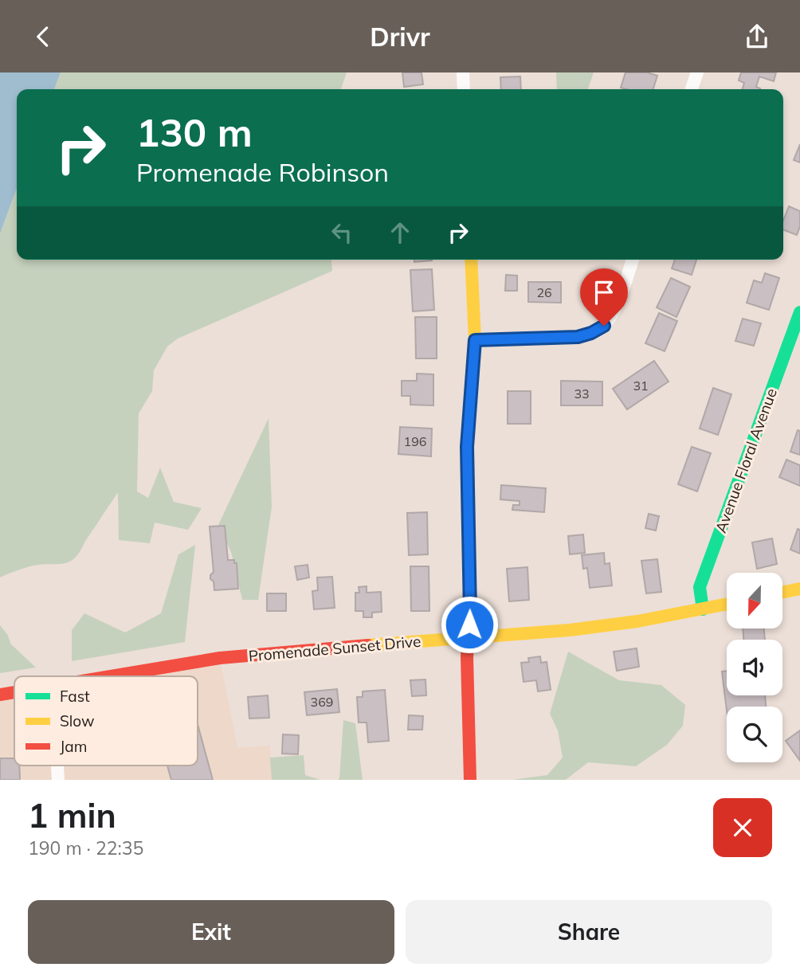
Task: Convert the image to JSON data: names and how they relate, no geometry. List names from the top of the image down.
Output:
{
  "streets": {
    "street": ["Avenue Floral Avenue", "Promenade Sunset Drive"]
  },
  "crossings": [
    ["Avenue Floral Avenue", "Promenade Sunset Drive"]
  ],
  "house_numbers": [
    "26",
    "31",
    "33",
    "196",
    "369"
  ],
  "legend": ["Fast", "Slow", "Jam"],
  "north": "bottom",
  "page": {
    "header": "Drivr",
    "turn": ["130 m", "Promenade Robinson"],
    "heading": ["1 min", "190 m · 22:35"],
    "buttons": ["Exit", "Share"]
  }
}
